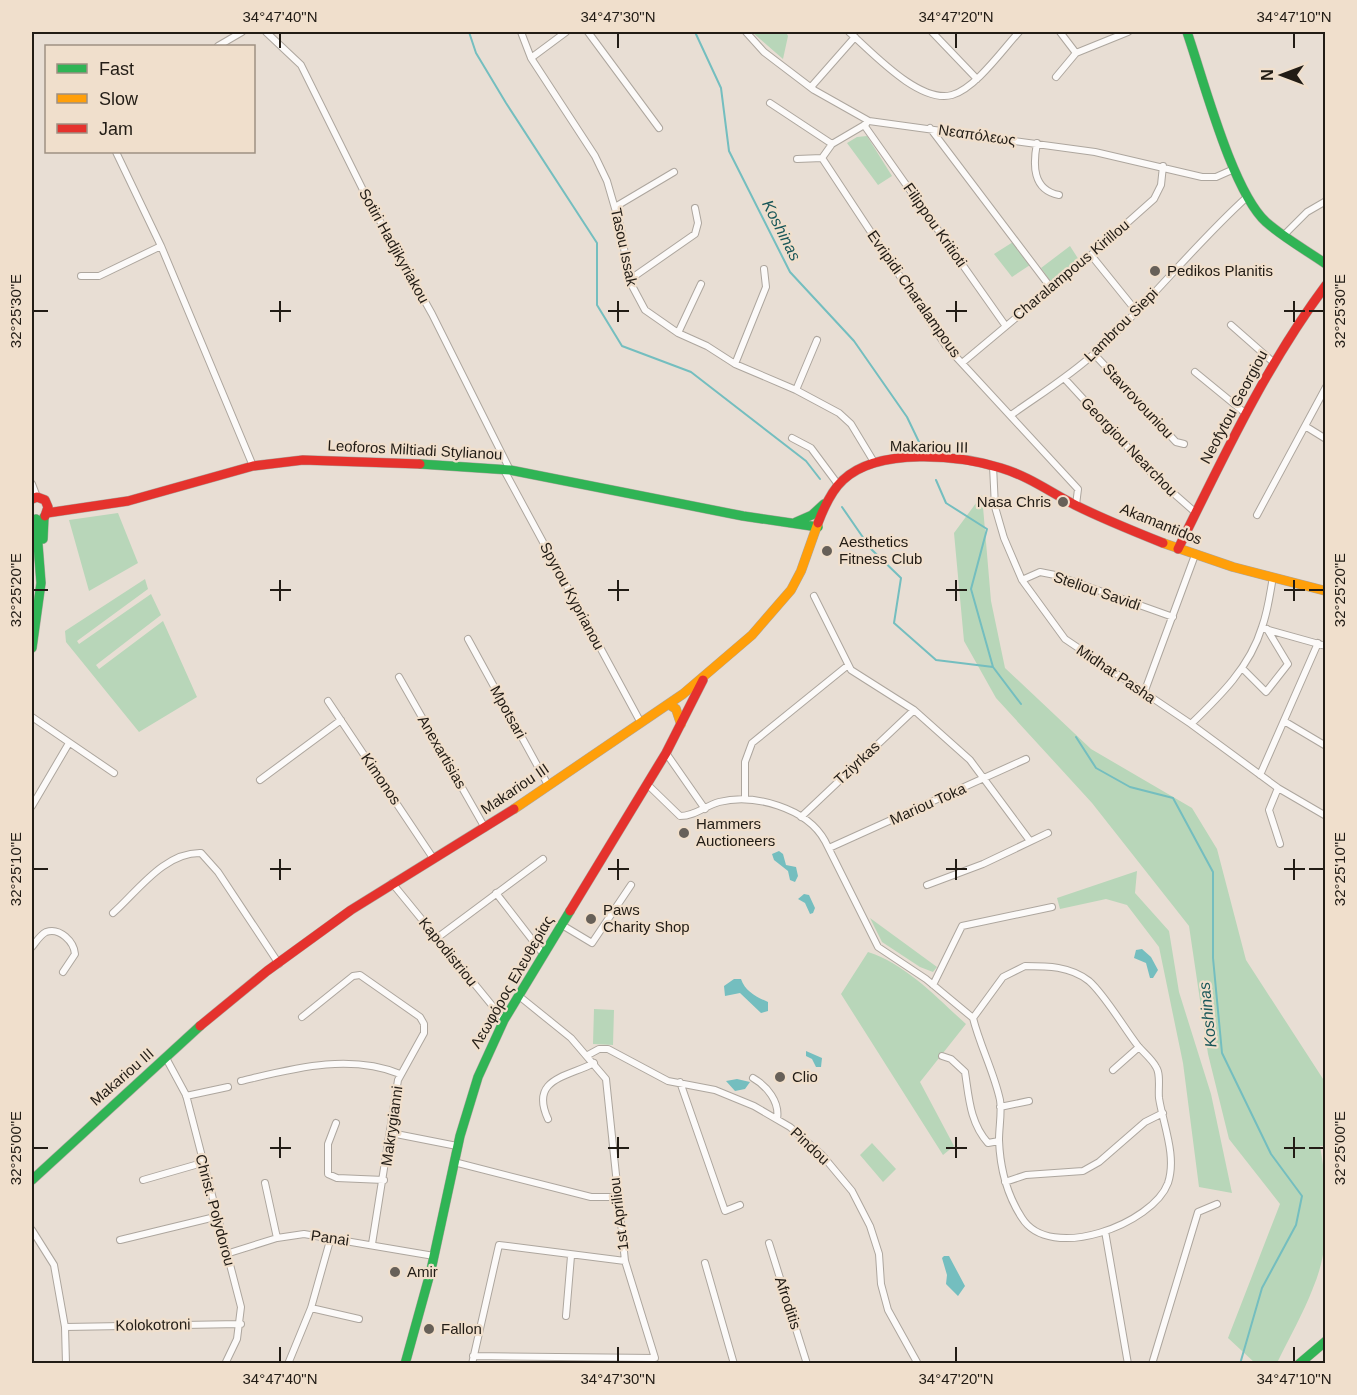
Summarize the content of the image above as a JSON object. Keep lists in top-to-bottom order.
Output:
{
  "streets": {
    "main road": [
      "Neofytou Georgiou",
      "Makariou III",
      "Leoforos Miltiadi Stylianou",
      "Akamantidos",
      "Λεωφόρος Ελευθερίας"
    ],
    "street": [
      "Νεαπόλεως",
      "Filippou Kritioti",
      "Sotiri Hadjikyriakou",
      "Tasou Issak",
      "Charalampous Kirillou",
      "Evripidi Charalampous",
      "Lambrou Siepi",
      "Stavrovouniou",
      "Georgiou Nearchou",
      "Steliou Savidi",
      "Spyrou Kyprianou",
      "Midhat Pasha",
      "Mpotsari",
      "Anexartisias",
      "Tziyrkas",
      "Kimonos",
      "Mariou Toka",
      "Kapodistriou",
      "Makrygianni",
      "Pindou",
      "Christ. Polydorou",
      "1st Apriliou",
      "Panai",
      "Afroditis",
      "Kolokotroni"
    ]
  },
  "crossings": [
    ["Νεαπόλεως", "Filippou Kritioti"],
    ["Νεαπόλεως", "Charalampous Kirillou"],
    ["Filippou Kritioti", "Charalampous Kirillou"],
    ["Sotiri Hadjikyriakou", "Leoforos Miltiadi Stylianou"],
    ["Sotiri Hadjikyriakou", "Spyrou Kyprianou"],
    ["Tasou Issak", "Makariou III"],
    ["Charalampous Kirillou", "Evripidi Charalampous"],
    ["Evripidi Charalampous", "Lambrou Siepi"],
    ["Evripidi Charalampous", "Akamantidos"],
    ["Lambrou Siepi", "Stavrovouniou"],
    ["Lambrou Siepi", "Georgiou Nearchou"],
    ["Neofytou Georgiou", "Georgiou Nearchou"],
    ["Neofytou Georgiou", "Akamantidos"],
    ["Makariou III", "Leoforos Miltiadi Stylianou"],
    ["Makariou III", "Akamantidos"],
    ["Makariou III", "Spyrou Kyprianou"],
    ["Makariou III", "Midhat Pasha"],
    ["Makariou III", "Mpotsari"],
    ["Makariou III", "Anexartisias"],
    ["Makariou III", "Kimonos"],
    ["Makariou III", "Kapodistriou"],
    ["Makariou III", "Λεωφόρος Ελευθερίας"],
    ["Makariou III", "Christ. Polydorou"],
    ["Leoforos Miltiadi Stylianou", "Spyrou Kyprianou"],
    ["Akamantidos", "Midhat Pasha"],
    ["Steliou Savidi", "Midhat Pasha"],
    ["Kapodistriou", "Λεωφόρος Ελευθερίας"],
    ["Λεωφόρος Ελευθερίας", "1st Apriliou"],
    ["Λεωφόρος Ελευθερίας", "Panai"],
    ["Makrygianni", "Panai"],
    ["Pindou", "1st Apriliou"],
    ["Christ. Polydorou", "Panai"],
    ["Christ. Polydorou", "Kolokotroni"]
  ],
  "water": ["Koshinas"],
  "places": [
    "Pedikos Planitis",
    "Nasa Chris",
    "Aesthetics Fitness Club",
    "Hammers Auctioneers",
    "Paws Charity Shop",
    "Clio",
    "Amir",
    "Fallon"
  ],
  "legend": ["Fast", "Slow", "Jam"],
  "north": "left",
  "coordinates": [
    "34°47'40\"N",
    "34°47'30\"N",
    "34°47'20\"N",
    "34°47'10\"N",
    "32°25'30\"E",
    "32°25'20\"E",
    "32°25'10\"E",
    "32°25'00\"E"
  ]
}
